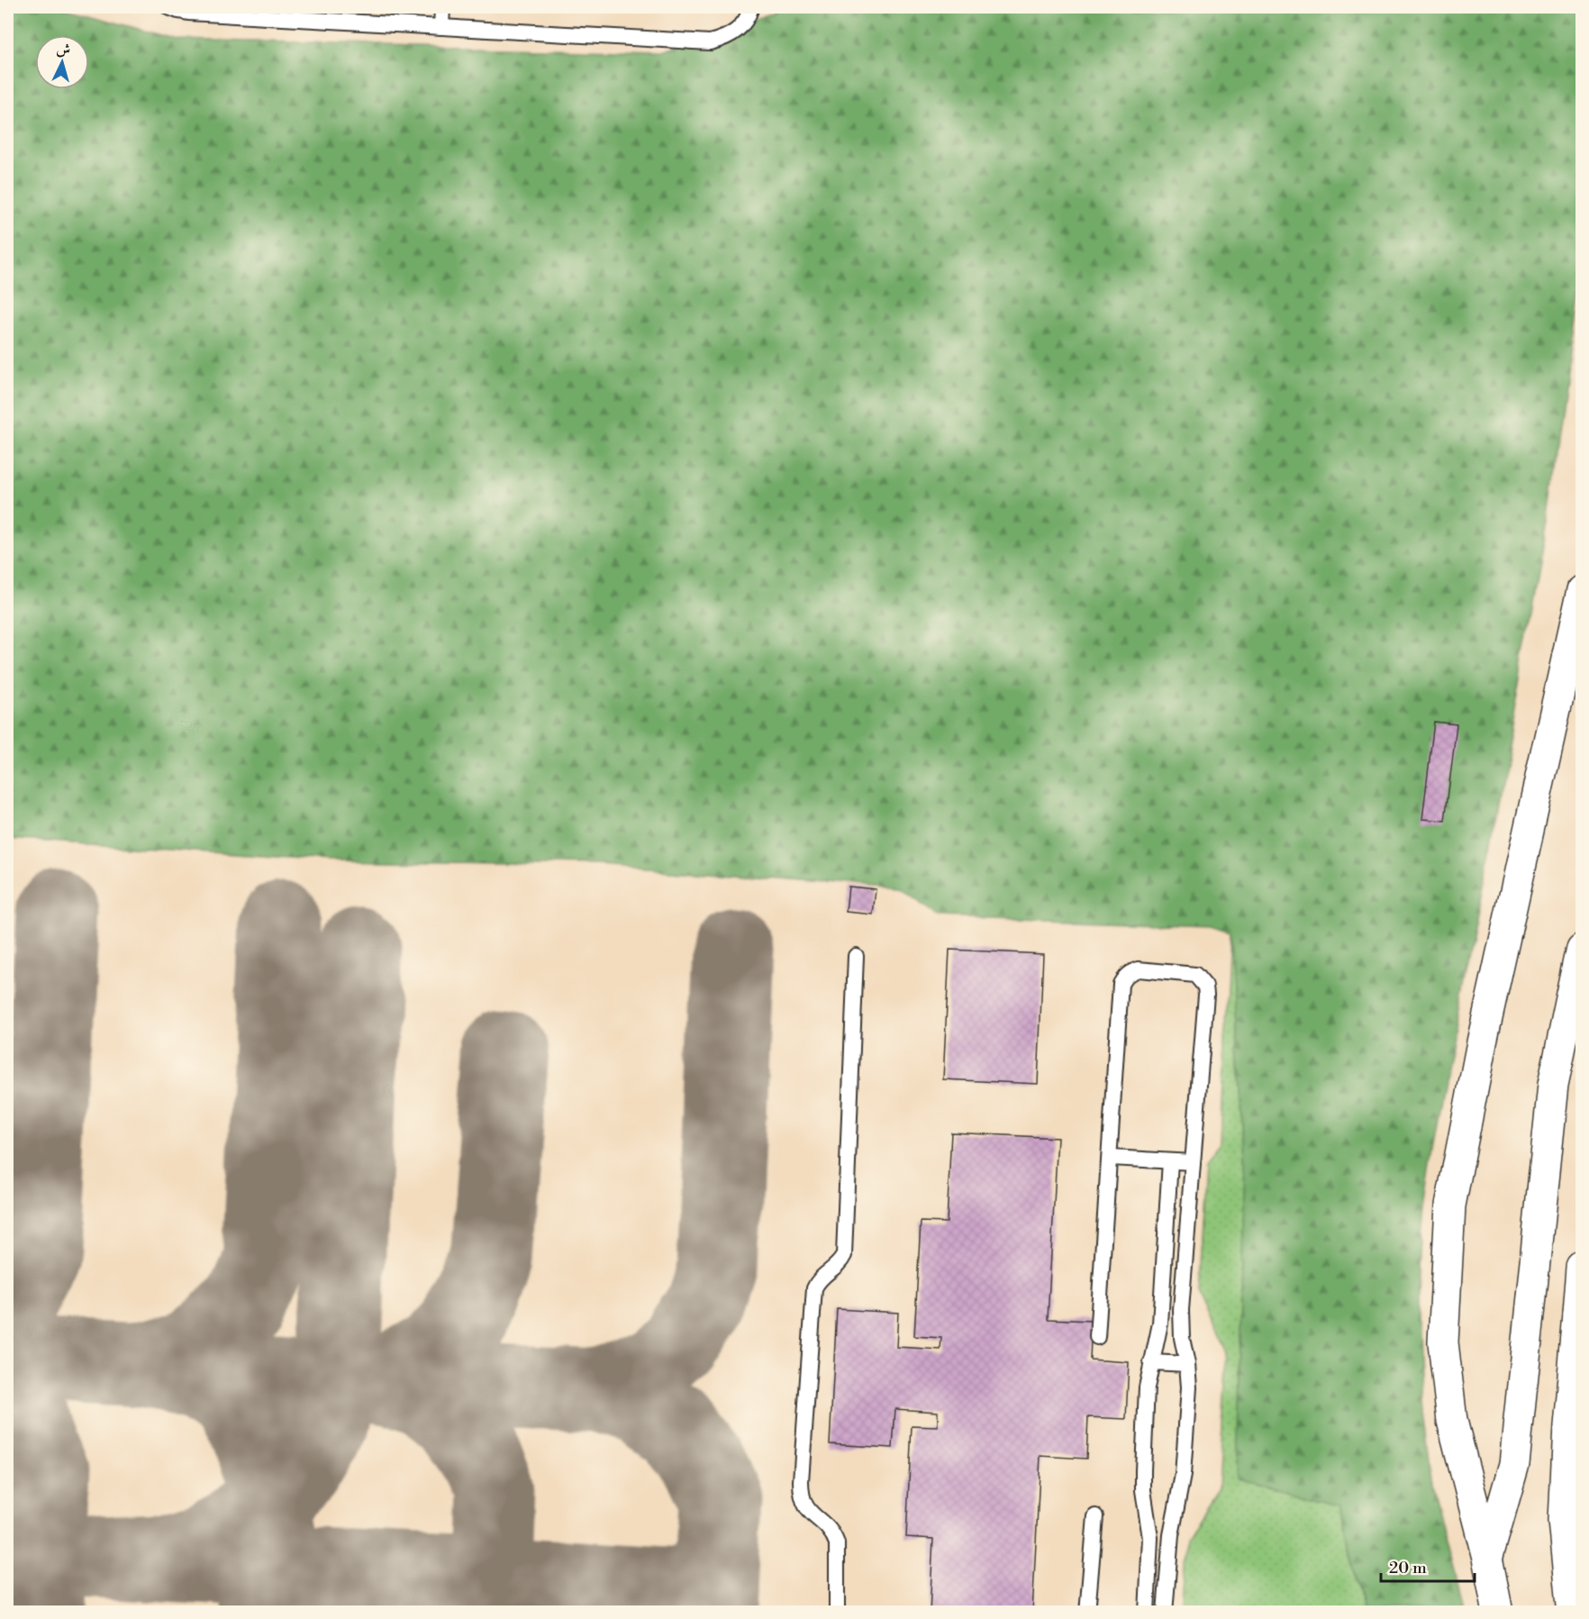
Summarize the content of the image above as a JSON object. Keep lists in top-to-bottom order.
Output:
{
  "scale_bar": "20 m",
  "north": "top"
}
